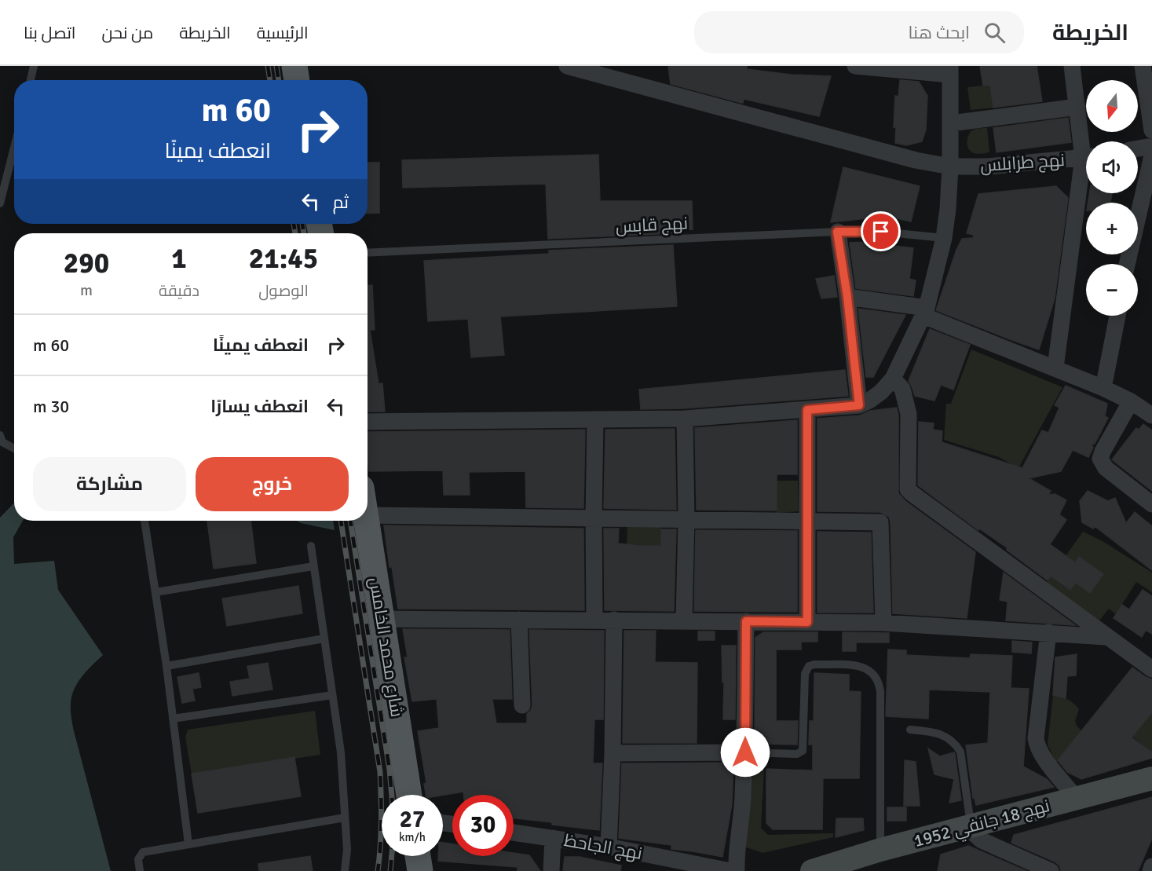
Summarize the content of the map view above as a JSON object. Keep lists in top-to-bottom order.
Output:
{
  "streets": {
    "main road": ["شارع محمد الخامس", "نهج 18 جانفي 1952"],
    "street": ["نهج طرابلس", "نهج الجاحظ"],
    "lane": ["نهج قابس"]
  },
  "north": "bottom",
  "page": {
    "header": "الخريطة",
    "search": "ابحث هنا",
    "nav": [
      "الرئيسية",
      "الخريطة",
      "من نحن",
      "اتصل بنا"
    ],
    "map_buttons": ["+", "−"],
    "turn": ["60 m", "انعطف يمينًا"],
    "then": "ثم",
    "eta": [
      "21:45",
      "الوصول",
      "1",
      "دقيقة",
      "290",
      "m"
    ],
    "list": [
      {
        "name": "انعطف يمينًا",
        "value": "60 m"
      },
      {
        "name": "انعطف يسارًا",
        "value": "30 m"
      }
    ],
    "buttons": ["خروج", "مشاركة"],
    "speed": "27 km/h",
    "limit": "30"
  }
}
